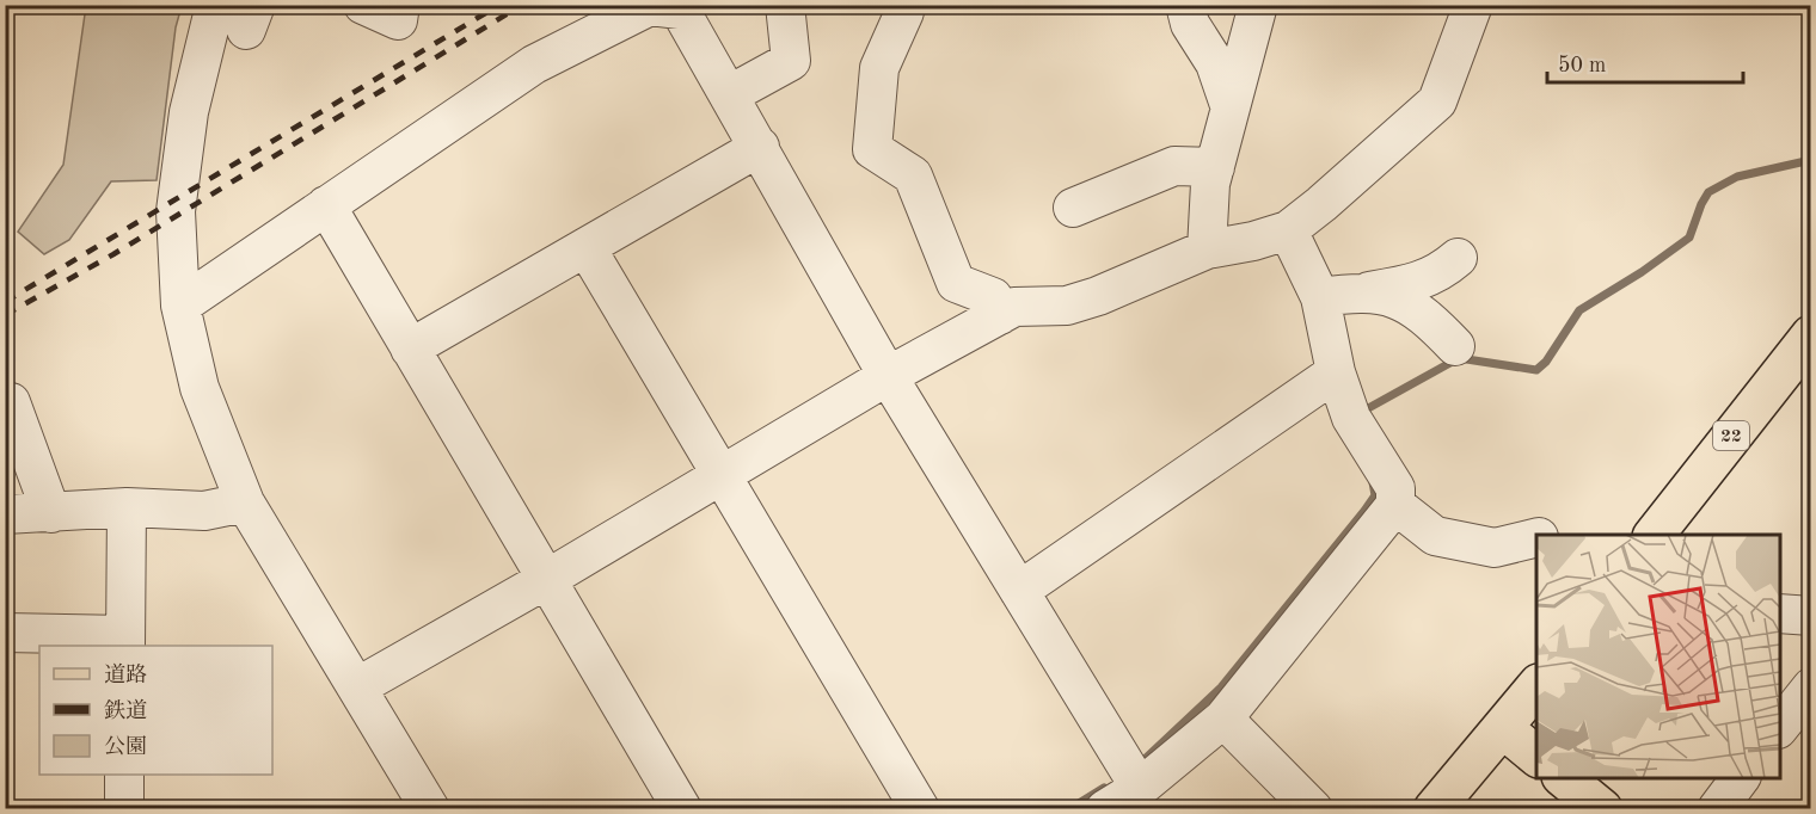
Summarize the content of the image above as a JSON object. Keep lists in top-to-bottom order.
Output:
{
  "streets": {
    "main road": ["22"]
  },
  "legend": ["道路", "鉄道", "公園"],
  "scale_bar": "50 m"
}
